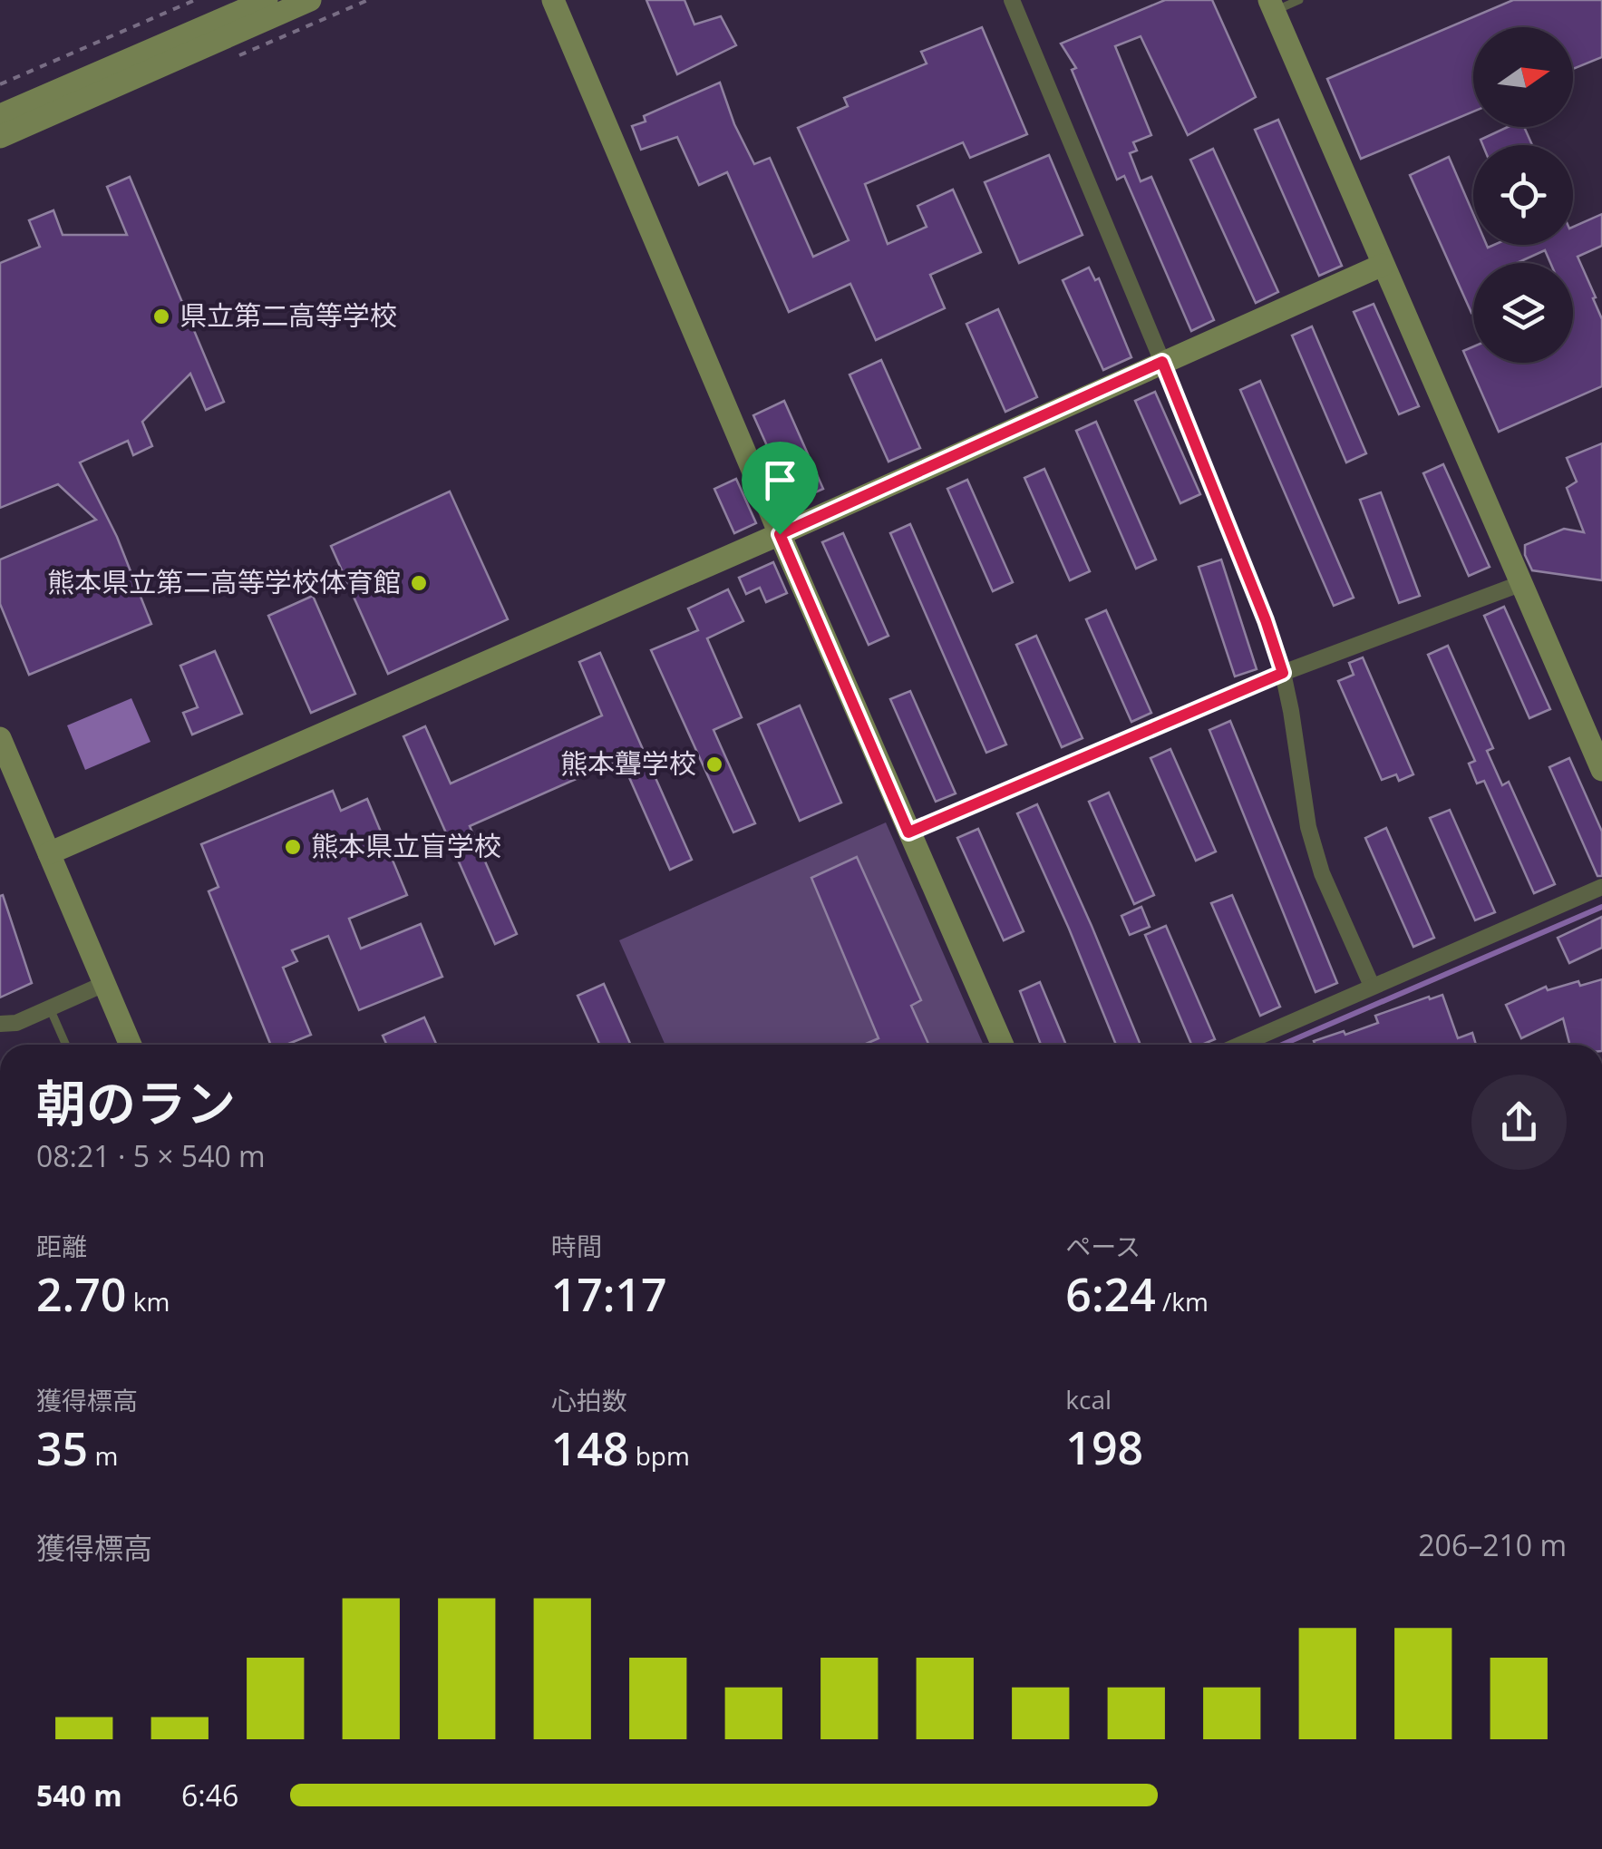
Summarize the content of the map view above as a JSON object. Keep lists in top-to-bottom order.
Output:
{
  "places": [
    "県立第二高等学校",
    "熊本県立第二高等学校体育館",
    "熊本聾学校",
    "熊本県立盲学校"
  ],
  "north": "right",
  "page": {
    "heading": ["朝のラン", "08:21 · 5 × 540 m"],
    "stats": [
      ["距離", "2.70 km"],
      ["時間", "17:17"],
      ["ペース", "6:24 /km"],
      ["獲得標高", "35 m"],
      ["心拍数", "148 bpm"],
      ["kcal", "198"]
    ],
    "chart": ["獲得標高", "206–210 m"],
    "list": [
      {
        "name": "540 m",
        "note": "6:46"
      }
    ]
  }
}
